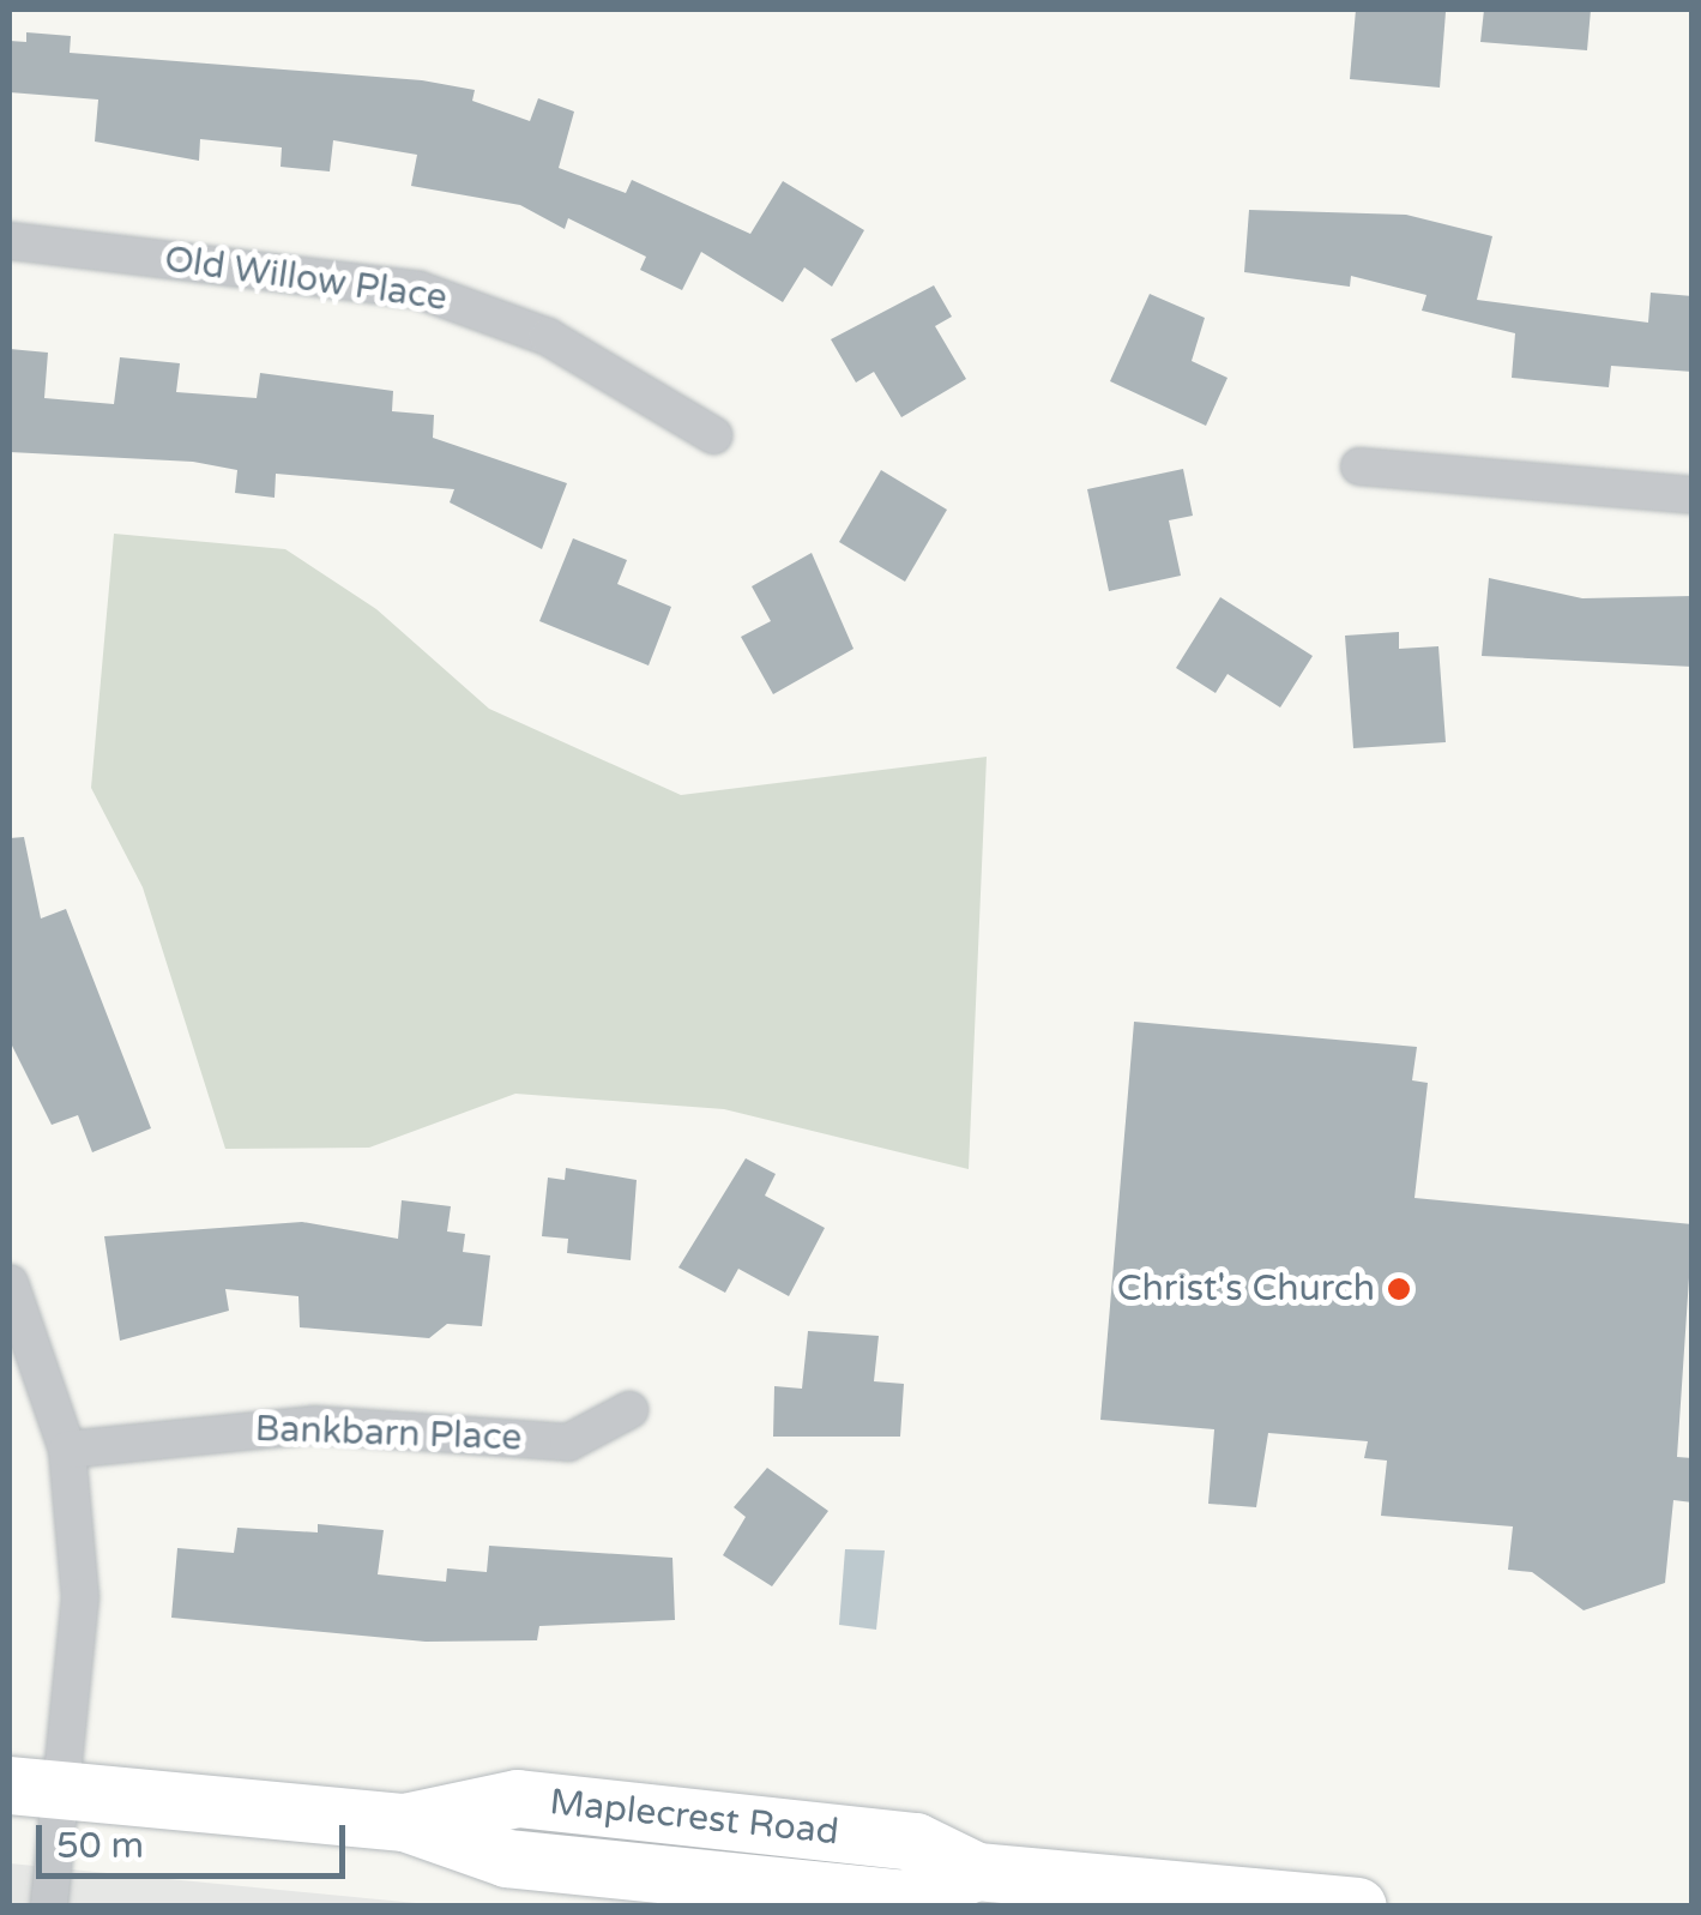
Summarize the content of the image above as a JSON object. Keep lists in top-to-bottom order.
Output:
{
  "streets": {
    "main road": ["Maplecrest Road"],
    "street": ["Old Willow Place", "Bankbarn Place"]
  },
  "places": ["Christ's Church"],
  "scale_bar": "50 m"
}
